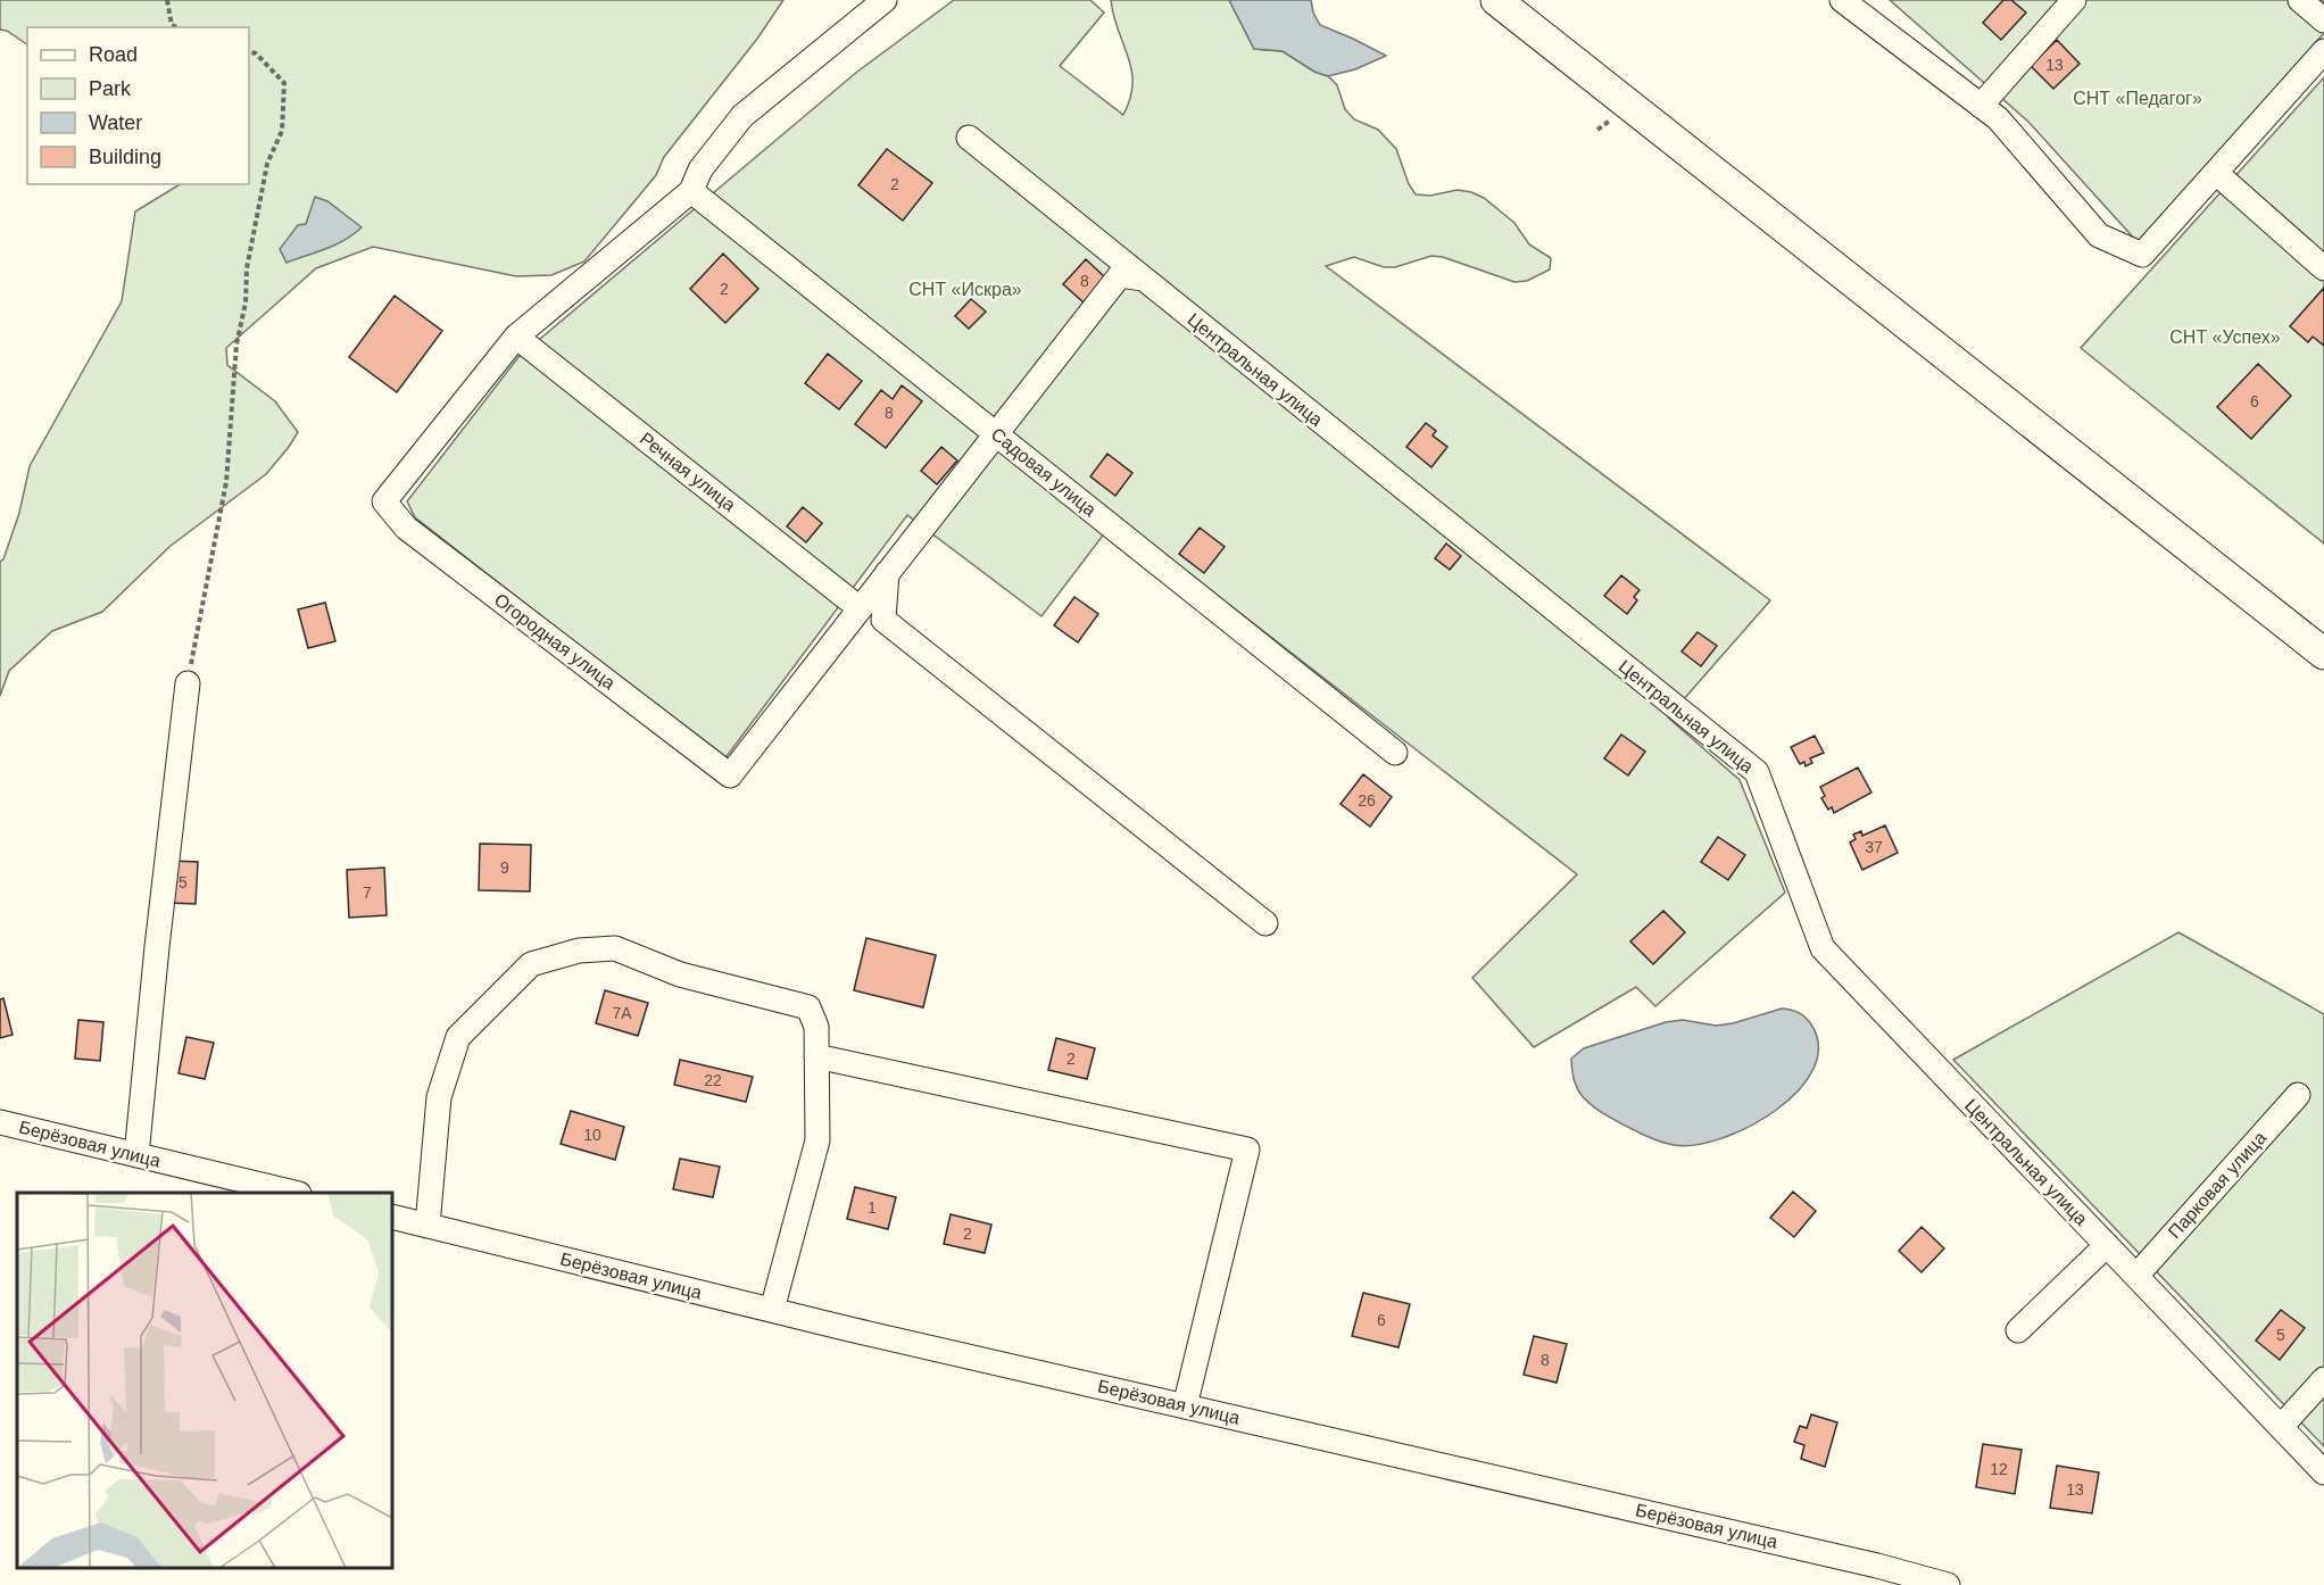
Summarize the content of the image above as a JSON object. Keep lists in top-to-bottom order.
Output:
{
  "streets": {
    "street": [
      "Центральная улица",
      "Речная улица",
      "Садовая улица",
      "Огородная улица",
      "Берёзовая улица",
      "Парковая улица"
    ]
  },
  "crossings": [
    ["Центральная улица", "Парковая улица"],
    ["Речная улица", "Огородная улица"]
  ],
  "parks": ["СНТ «Педагог»", "СНТ «Искра»", "СНТ «Успех»"],
  "house_numbers": [
    "13",
    "2",
    "8",
    "2",
    "6",
    "8",
    "26",
    "37",
    "9",
    "5",
    "7",
    "7А",
    "2",
    "22",
    "10",
    "1",
    "2",
    "6",
    "5",
    "8",
    "12",
    "13"
  ],
  "legend": [
    "Road",
    "Park",
    "Water",
    "Building"
  ]
}
